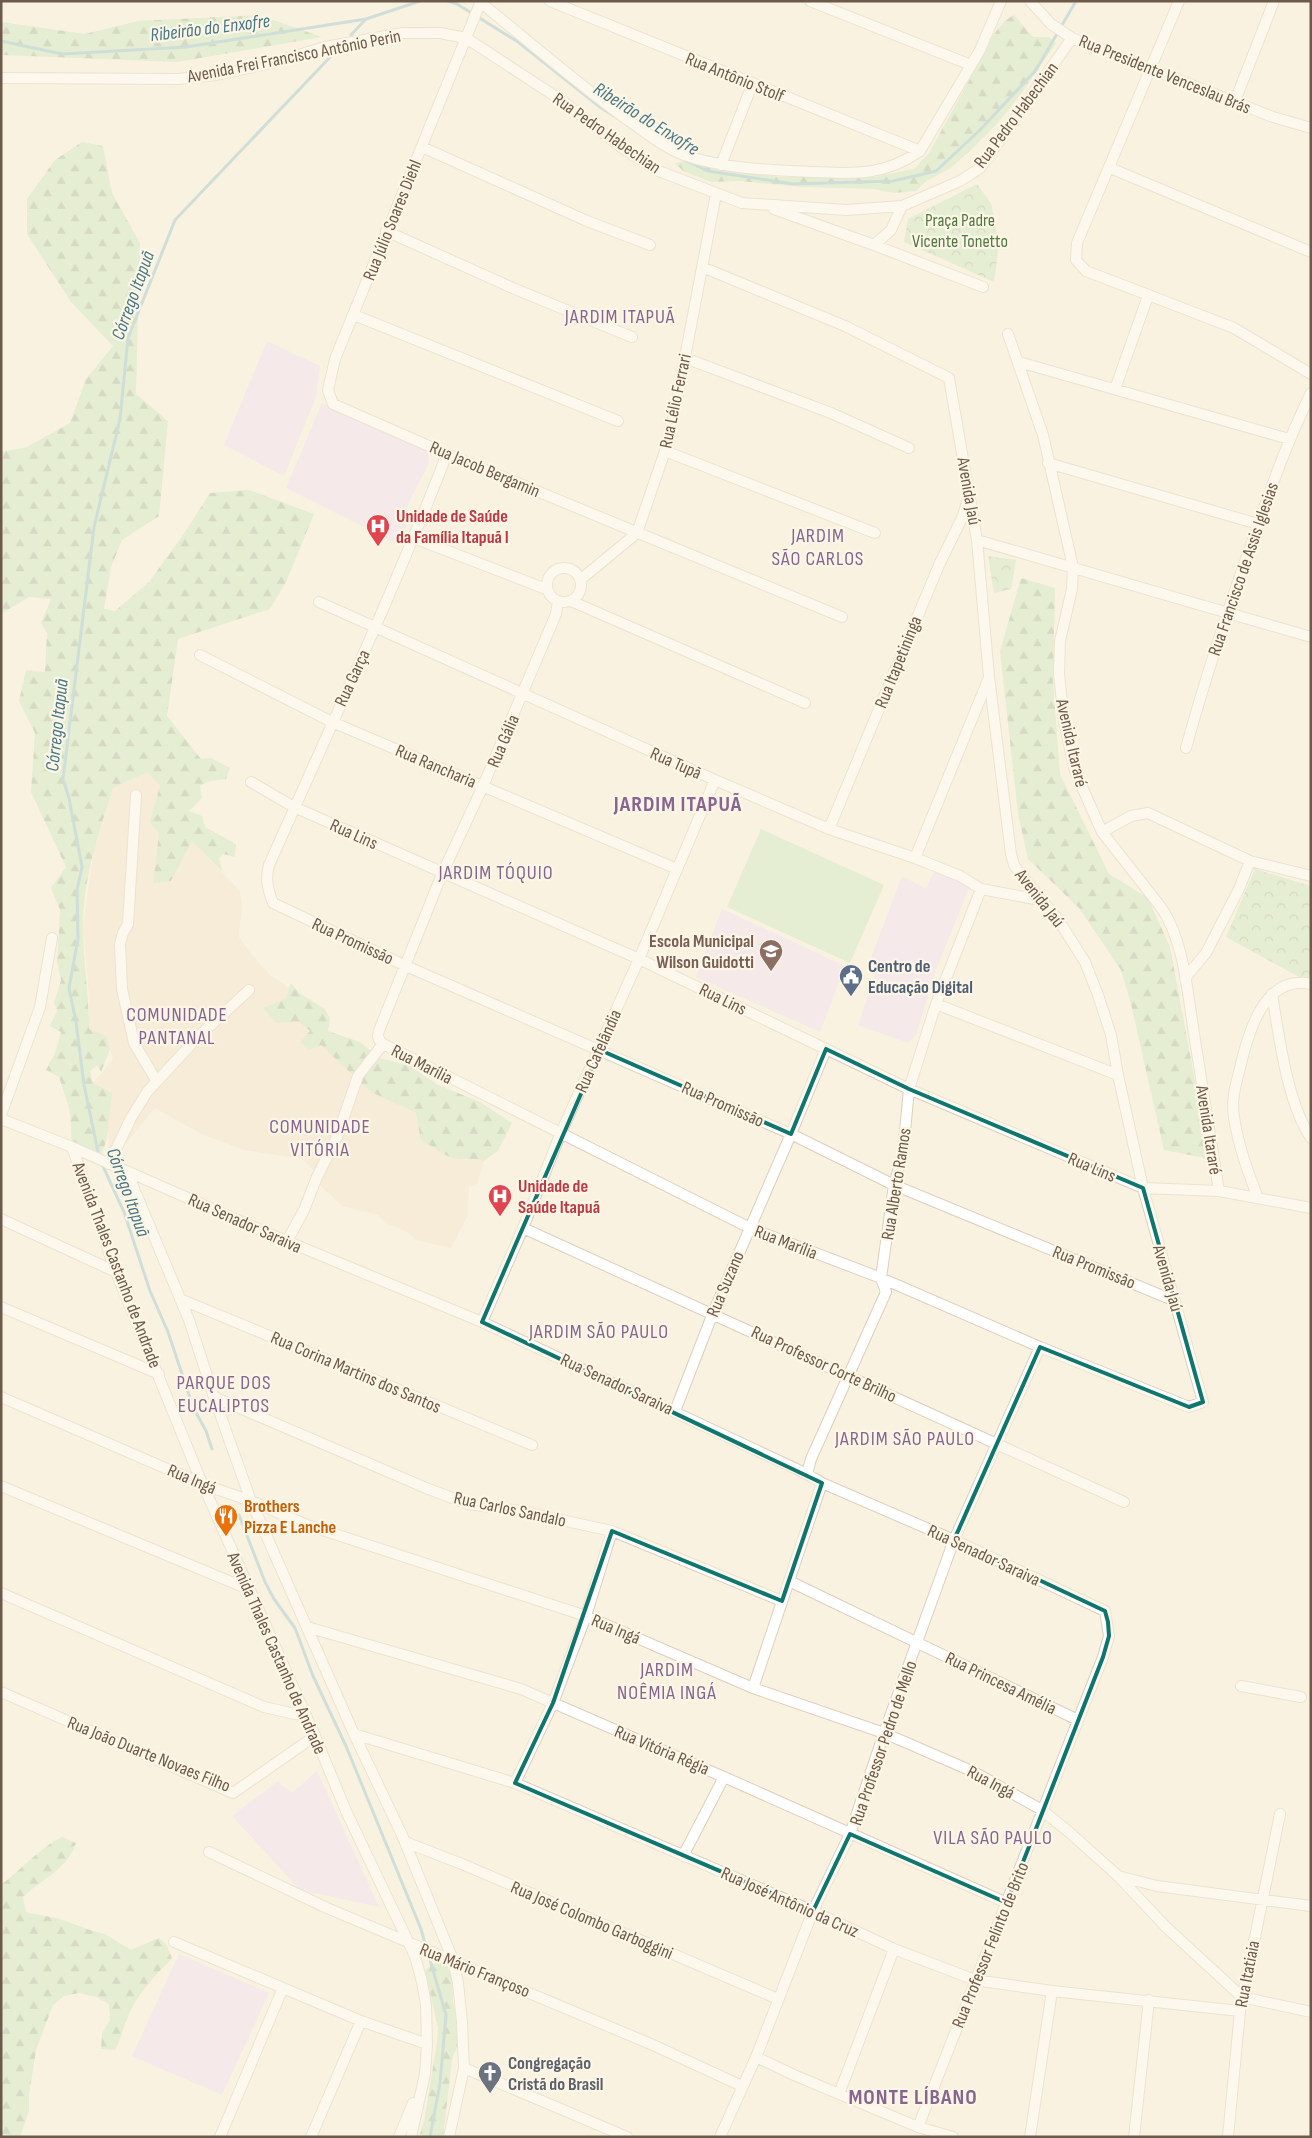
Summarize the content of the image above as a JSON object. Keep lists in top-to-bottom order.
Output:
{
  "streets": {
    "street": [
      "Avenida Frei Francisco Antônio Perin",
      "Rua Presidente Venceslau Brás",
      "Rua Antônio Stolf",
      "Rua Pedro Habechian",
      "Rua Júlio Soares Diehl",
      "Rua Lélio Ferrari",
      "Rua Jacob Bergamin",
      "Avenida Jaú",
      "Rua Francisco de Assis Iglesias",
      "Rua Itapetininga",
      "Rua Garça",
      "Rua Gália",
      "Avenida Itararé",
      "Rua Tupã",
      "Rua Rancharia",
      "Rua Lins",
      "Rua Promissão",
      "Rua Cafelândia",
      "Rua Marília",
      "Rua Alberto Ramos",
      "Rua Senador Saraiva",
      "Avenida Thales Castanho de Andrade",
      "Rua Suzano",
      "Rua Professor Corte Brilho",
      "Rua Corina Martins dos Santos",
      "Rua Ingá",
      "Rua Carlos Sandalo",
      "Rua Princesa Amélia",
      "Rua Professor Pedro de Mello",
      "Rua Vitória Régia",
      "Rua João Duarte Novaes Filho",
      "Rua José Antônio da Cruz",
      "Rua José Colombo Garboggini",
      "Rua Professor Felinto de Brito",
      "Rua Mário Françoso",
      "Rua Itatiaia"
    ]
  },
  "crossings": [
    ["Avenida Frei Francisco Antônio Perin", "Rua Pedro Habechian"],
    ["Avenida Frei Francisco Antônio Perin", "Rua Júlio Soares Diehl"],
    ["Rua Presidente Venceslau Brás", "Rua Pedro Habechian"],
    ["Rua Antônio Stolf", "Rua Pedro Habechian"],
    ["Rua Pedro Habechian", "Rua Júlio Soares Diehl"],
    ["Rua Pedro Habechian", "Rua Lélio Ferrari"],
    ["Rua Júlio Soares Diehl", "Rua Jacob Bergamin"],
    ["Rua Lélio Ferrari", "Rua Jacob Bergamin"],
    ["Rua Lélio Ferrari", "Avenida Jaú"],
    ["Rua Jacob Bergamin", "Rua Garça"],
    ["Avenida Jaú", "Rua Itapetininga"],
    ["Avenida Jaú", "Rua Tupã"],
    ["Avenida Jaú", "Rua Lins"],
    ["Avenida Jaú", "Rua Promissão"],
    ["Avenida Jaú", "Rua Marília"],
    ["Rua Itapetininga", "Rua Tupã"],
    ["Rua Garça", "Rua Tupã"],
    ["Rua Garça", "Rua Rancharia"],
    ["Rua Garça", "Rua Lins"],
    ["Rua Garça", "Rua Promissão"],
    ["Rua Gália", "Rua Tupã"],
    ["Rua Gália", "Rua Rancharia"],
    ["Rua Gália", "Rua Lins"],
    ["Rua Gália", "Rua Promissão"],
    ["Rua Gália", "Rua Marília"],
    ["Rua Tupã", "Rua Cafelândia"],
    ["Rua Tupã", "Rua Alberto Ramos"],
    ["Rua Rancharia", "Rua Cafelândia"],
    ["Rua Lins", "Rua Cafelândia"],
    ["Rua Lins", "Rua Alberto Ramos"],
    ["Rua Lins", "Rua Suzano"],
    ["Rua Promissão", "Rua Cafelândia"],
    ["Rua Promissão", "Rua Alberto Ramos"],
    ["Rua Promissão", "Rua Suzano"],
    ["Rua Cafelândia", "Rua Marília"],
    ["Rua Cafelândia", "Rua Senador Saraiva"],
    ["Rua Cafelândia", "Rua Professor Corte Brilho"],
    ["Rua Marília", "Rua Alberto Ramos"],
    ["Rua Marília", "Rua Suzano"],
    ["Rua Marília", "Rua Professor Pedro de Mello"],
    ["Rua Alberto Ramos", "Rua Senador Saraiva"],
    ["Rua Alberto Ramos", "Rua Professor Corte Brilho"],
    ["Rua Senador Saraiva", "Avenida Thales Castanho de Andrade"],
    ["Rua Senador Saraiva", "Rua Suzano"],
    ["Rua Senador Saraiva", "Rua Professor Pedro de Mello"],
    ["Rua Senador Saraiva", "Rua Professor Felinto de Brito"],
    ["Avenida Thales Castanho de Andrade", "Rua Ingá"],
    ["Avenida Thales Castanho de Andrade", "Rua João Duarte Novaes Filho"],
    ["Avenida Thales Castanho de Andrade", "Rua Mário Françoso"],
    ["Rua Suzano", "Rua Professor Corte Brilho"],
    ["Rua Professor Corte Brilho", "Rua Professor Pedro de Mello"],
    ["Rua Ingá", "Rua Professor Pedro de Mello"],
    ["Rua Ingá", "Rua Professor Felinto de Brito"],
    ["Rua Ingá", "Rua Itatiaia"],
    ["Rua Princesa Amélia", "Rua Professor Pedro de Mello"],
    ["Rua Princesa Amélia", "Rua Professor Felinto de Brito"],
    ["Rua Professor Pedro de Mello", "Rua Vitória Régia"],
    ["Rua Professor Pedro de Mello", "Rua José Antônio da Cruz"],
    ["Rua Professor Pedro de Mello", "Rua José Colombo Garboggini"],
    ["Rua Professor Pedro de Mello", "Rua Mário Françoso"],
    ["Rua Vitória Régia", "Rua Professor Felinto de Brito"],
    ["Rua José Antônio da Cruz", "Rua Professor Felinto de Brito"],
    ["Rua José Antônio da Cruz", "Rua Itatiaia"]
  ],
  "districts": [
    "JARDIM ITAPUÃ",
    "JARDIM SÃO CARLOS",
    "JARDIM ITAPUÃ",
    "JARDIM TÓQUIO",
    "COMUNIDADE PANTANAL",
    "COMUNIDADE VITÓRIA",
    "JARDIM SÃO PAULO",
    "PARQUE DOS EUCALIPTOS",
    "JARDIM SÃO PAULO",
    "JARDIM NOÊMIA INGÁ",
    "VILA SÃO PAULO",
    "MONTE LÍBANO"
  ],
  "water": ["Ribeirão do Enxofre", "Córrego Itapuã"],
  "parks": ["Praça Padre Vicente Tonetto"],
  "places": {
    "hospital": ["Unidade de Saúde da Família Itapuã I", "Unidade de Saúde Itapuã"],
    "school or university": ["Escola Municipal Wilson Guidotti"],
    "public building": ["Centro de Educação Digital"],
    "restaurant": ["Brothers Pizza E Lanche"],
    "church": ["Congregação Cristã do Brasil"]
  }
}
